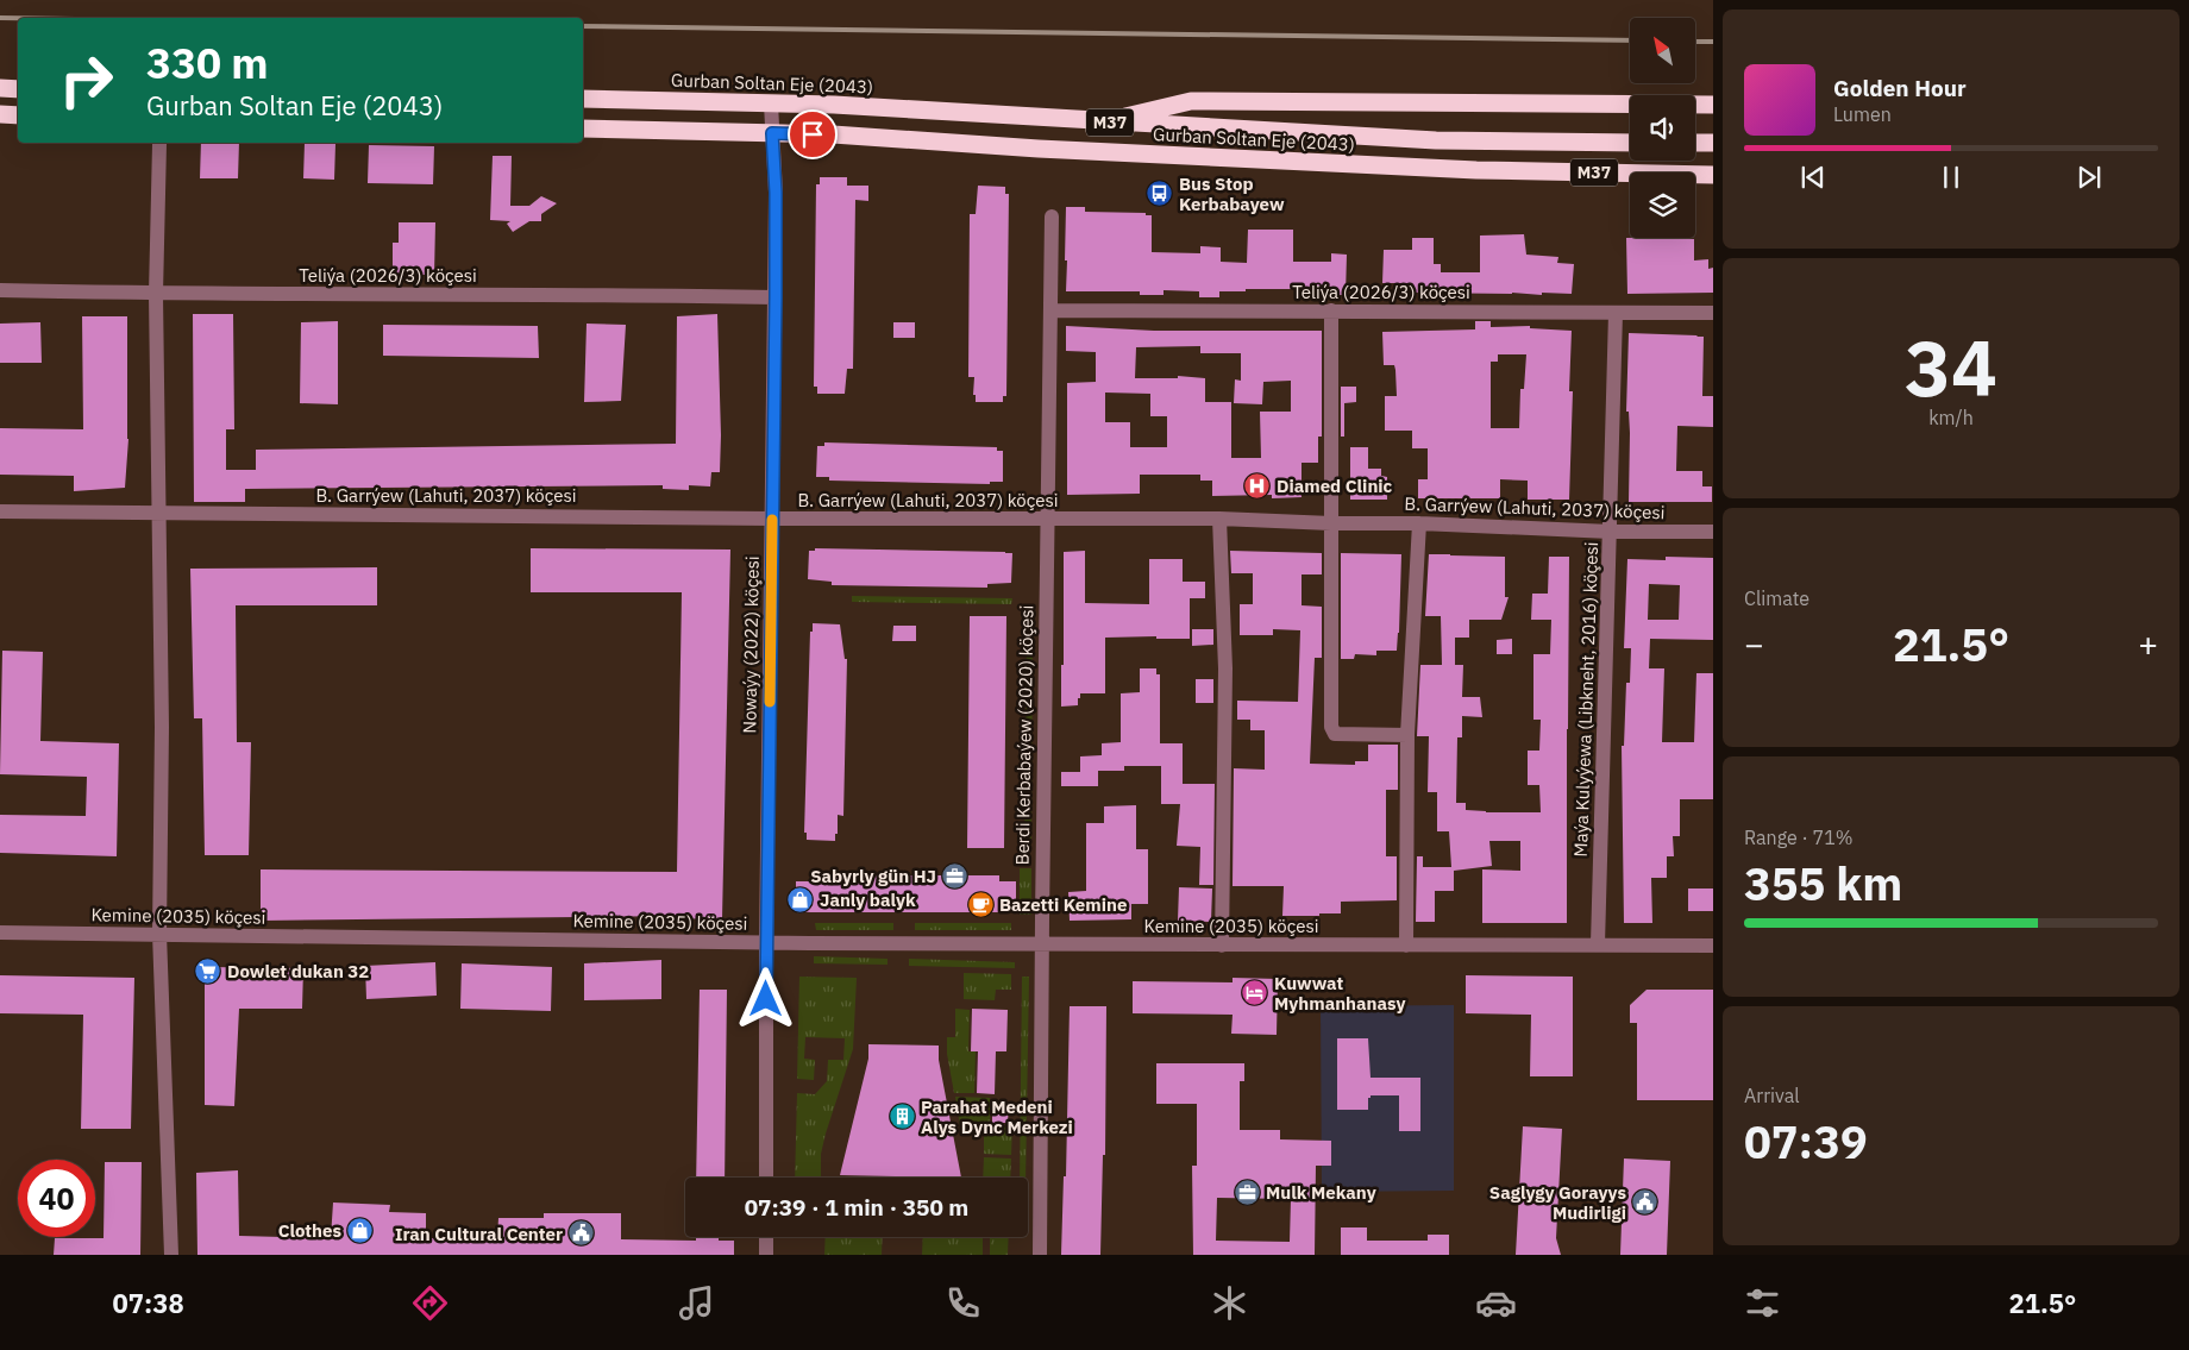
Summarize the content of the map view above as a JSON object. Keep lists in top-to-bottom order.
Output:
{
  "streets": {
    "highway": ["Gurban Soltan Eje (2043)", "M37"],
    "street": [
      "Teliýa (2026/3) köçesi",
      "B. Garrýew (Lahuti, 2037) köçesi",
      "Nowaýy (2022) köçesi",
      "Maýa Kulyýewa (Libkneht, 2016) köçesi",
      "Berdi Kerbabaýew (2020) köçesi",
      "Kemine (2035) köçesi"
    ]
  },
  "crossings": [
    ["Gurban Soltan Eje (2043)", "Nowaýy (2022) köçesi"],
    ["Teliýa (2026/3) köçesi", "Nowaýy (2022) köçesi"],
    ["Teliýa (2026/3) köçesi", "Maýa Kulyýewa (Libkneht, 2016) köçesi"],
    ["Teliýa (2026/3) köçesi", "Berdi Kerbabaýew (2020) köçesi"],
    ["B. Garrýew (Lahuti, 2037) köçesi", "Nowaýy (2022) köçesi"],
    ["B. Garrýew (Lahuti, 2037) köçesi", "Maýa Kulyýewa (Libkneht, 2016) köçesi"],
    ["B. Garrýew (Lahuti, 2037) köçesi", "Berdi Kerbabaýew (2020) köçesi"],
    ["Nowaýy (2022) köçesi", "Kemine (2035) köçesi"],
    ["Maýa Kulyýewa (Libkneht, 2016) köçesi", "Kemine (2035) köçesi"],
    ["Berdi Kerbabaýew (2020) köçesi", "Kemine (2035) köçesi"]
  ],
  "places": {
    "bus stop": ["Bus Stop Kerbabayew"],
    "hospital": ["Diamed Clinic"],
    "office": ["Sabyrly gün HJ", "Mulk Mekany"],
    "shop": ["Janly balyk", "Clothes"],
    "cafe": ["Bazetti Kemine"],
    "supermarket": ["Dowlet dukan 32"],
    "hotel": ["Kuwwat Myhmanhanasy"],
    "building": ["Parahat Medeni Alys Dync Merkezi"],
    "public building": ["Saglygy Gorayys Mudirligi", "Iran Cultural Center"]
  },
  "north": "top left",
  "page": {
    "turn": ["330 m", "Gurban Soltan Eje (2043)"],
    "song": ["Golden Hour", "Lumen"],
    "tile": [
      ["34", "km/h"],
      "Climate",
      ["Range · 71%", "355 km"],
      ["Arrival", "07:39"]
    ],
    "heat": ["−", "21.5°", "+"],
    "limit": "40",
    "trip": "07:39 · 1 min · 350 m",
    "tabs": ["07:38", "21.5°"]
  }
}
